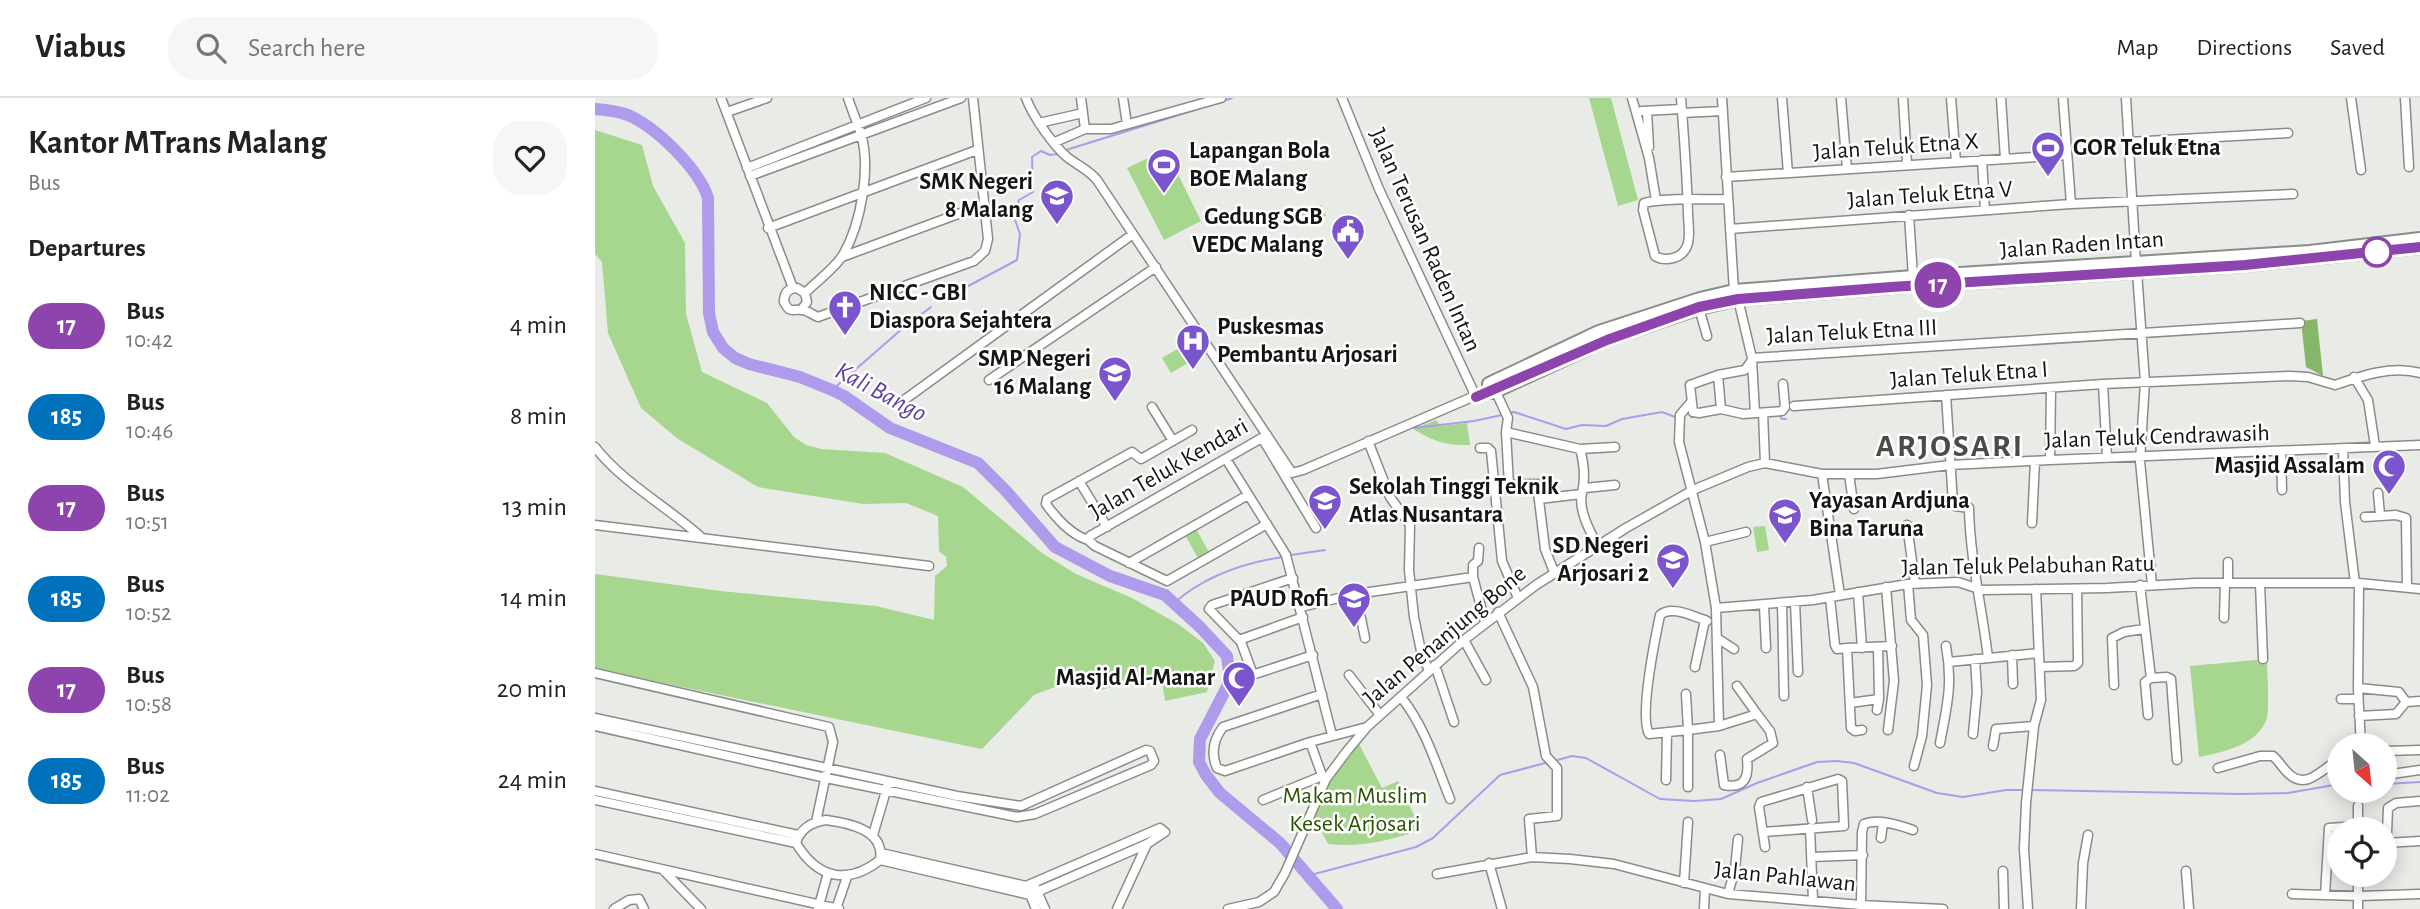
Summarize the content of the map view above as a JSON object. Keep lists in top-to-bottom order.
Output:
{
  "streets": {
    "highway": ["Jalan Raden Intan"],
    "street": [
      "Jalan Teluk Etna X",
      "Jalan Teluk Etna V",
      "Jalan Terusan Raden Intan",
      "Jalan Teluk Etna III",
      "Jalan Teluk Etna I",
      "Jalan Teluk Cendrawasih",
      "Jalan Teluk Kendari",
      "Jalan Teluk Pelabuhan Ratu",
      "Jalan Penanjung Bone",
      "Jalan Pahlawan"
    ]
  },
  "crossings": [
    ["Jalan Teluk Etna X", "Jalan Teluk Etna III"],
    ["Jalan Teluk Etna V", "Jalan Teluk Etna III"],
    ["Jalan Terusan Raden Intan", "Jalan Raden Intan"],
    ["Jalan Raden Intan", "Jalan Teluk Etna III"],
    ["Jalan Raden Intan", "Jalan Teluk Kendari"],
    ["Jalan Teluk Cendrawasih", "Jalan Penanjung Bone"]
  ],
  "districts": ["ARJOSARI"],
  "water": ["Kali Bango"],
  "parks": ["Makam Muslim Kesek Arjosari"],
  "places": {
    "sports": ["GOR Teluk Etna", "Lapangan Bola BOE Malang"],
    "school or university": [
      "SMK Negeri 8 Malang",
      "SMP Negeri 16 Malang",
      "Sekolah Tinggi Teknik Atlas Nusantara",
      "Yayasan Ardjuna Bina Taruna",
      "SD Negeri Arjosari 2",
      "PAUD Rofi"
    ],
    "public building": ["Gedung SGB VEDC Malang"],
    "church": ["NICC - GBI Diaspora Sejahtera"],
    "hospital": ["Puskesmas Pembantu Arjosari"],
    "mosque": ["Masjid Assalam", "Masjid Al-Manar"]
  },
  "lines": ["bus line 17"],
  "north": "bottom right",
  "page": {
    "header": "Viabus",
    "search": "Search here",
    "nav": ["Map", "Directions", "Saved"],
    "heading": [
      ["Kantor MTrans Malang", "Bus"],
      "Departures"
    ],
    "on_map": "17",
    "list": [
      {
        "mark": "17",
        "name": "Bus",
        "note": "10:42",
        "value": "4 min"
      },
      {
        "mark": "185",
        "name": "Bus",
        "note": "10:46",
        "value": "8 min"
      },
      {
        "mark": "17",
        "name": "Bus",
        "note": "10:51",
        "value": "13 min"
      },
      {
        "mark": "185",
        "name": "Bus",
        "note": "10:52",
        "value": "14 min"
      },
      {
        "mark": "17",
        "name": "Bus",
        "note": "10:58",
        "value": "20 min"
      },
      {
        "mark": "185",
        "name": "Bus",
        "note": "11:02",
        "value": "24 min"
      }
    ]
  }
}
